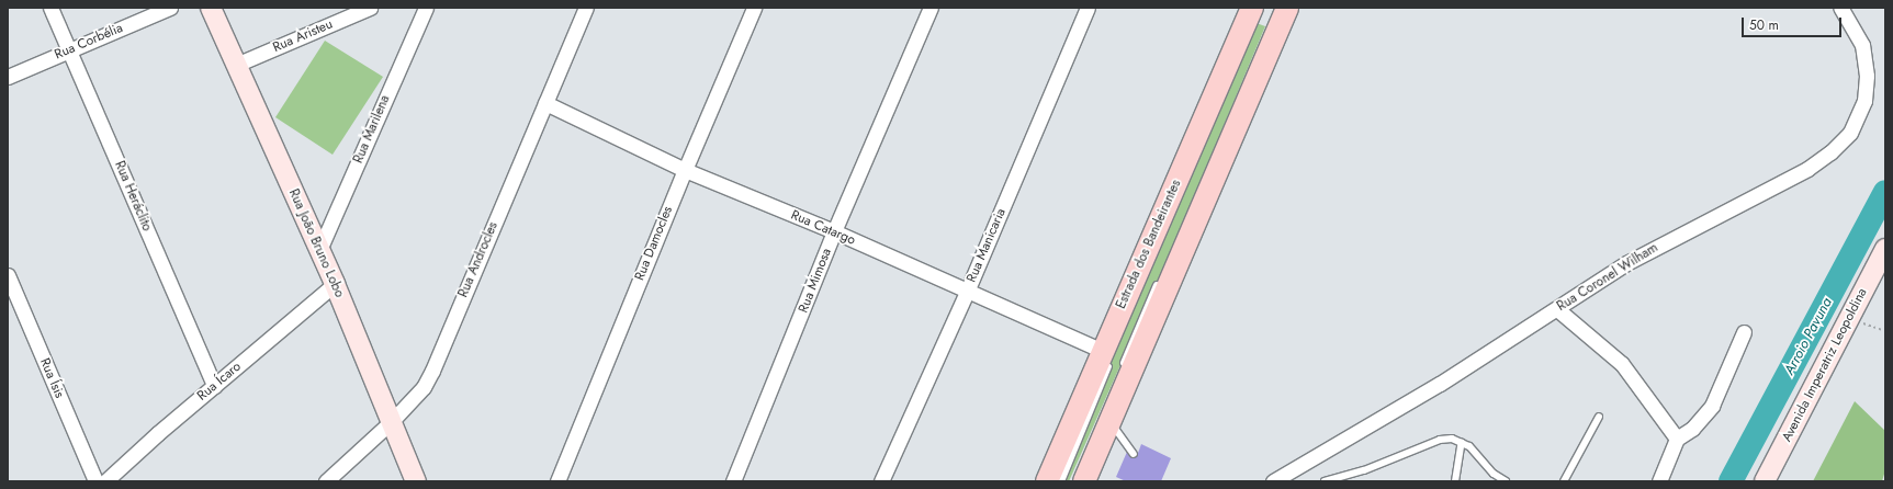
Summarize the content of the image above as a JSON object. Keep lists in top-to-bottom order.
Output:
{
  "streets": {
    "main road": ["Estrada dos Bandeirantes"],
    "street": [
      "Rua Aristeu",
      "Rua Corbélia",
      "Rua Marilena",
      "Rua Heráclito",
      "Rua Catargo",
      "Rua João Bruno Lobo",
      "Rua Damocles",
      "Rua Manicaria",
      "Rua Androcles",
      "Rua Coronel Wilham",
      "Rua Mimosa",
      "Avenida Imperatriz Leopoldina",
      "Rua Ísis",
      "Rua Ícaro"
    ]
  },
  "crossings": [
    ["Rua Aristeu", "Rua João Bruno Lobo"],
    ["Rua Corbélia", "Rua Heráclito"],
    ["Rua Marilena", "Rua João Bruno Lobo"],
    ["Rua Heráclito", "Rua Ícaro"],
    ["Rua Catargo", "Rua Damocles"],
    ["Rua Catargo", "Estrada dos Bandeirantes"],
    ["Rua Catargo", "Rua Manicaria"],
    ["Rua Catargo", "Rua Androcles"],
    ["Rua Catargo", "Rua Mimosa"],
    ["Rua João Bruno Lobo", "Rua Androcles"],
    ["Rua João Bruno Lobo", "Rua Ícaro"]
  ],
  "water": ["Arroio Pavuna"],
  "scale_bar": "50 m"
}
